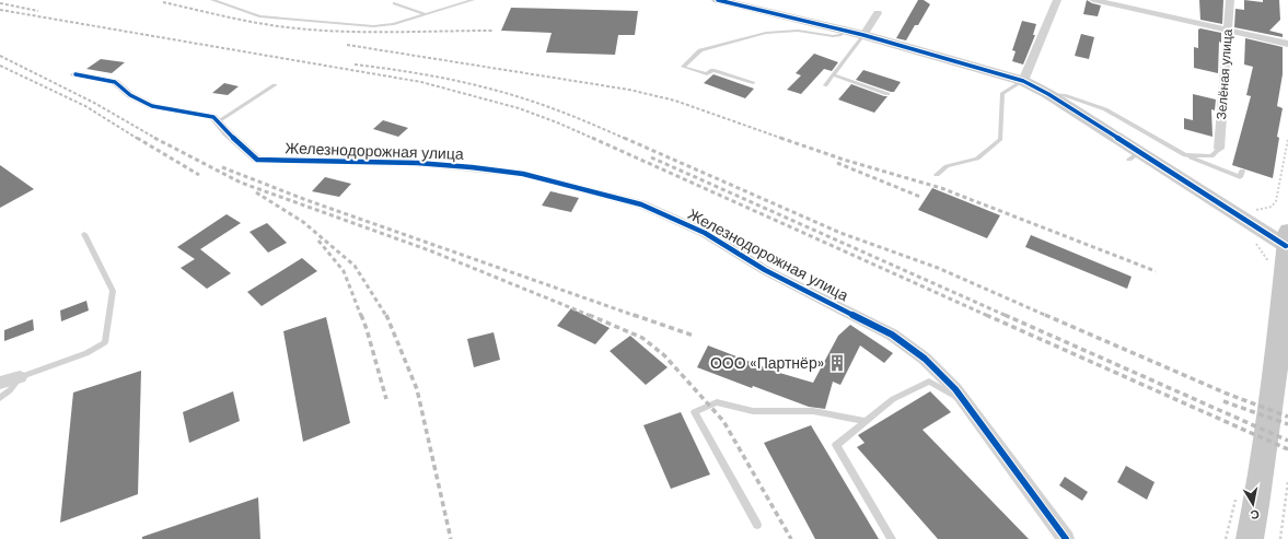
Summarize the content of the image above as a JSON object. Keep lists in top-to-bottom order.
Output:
{
  "streets": {
    "street": ["Зелёная улица", "Железнодорожная улица"]
  },
  "places": {
    "building": ["ООО «Партнёр»"]
  },
  "north": "bottom"
}
